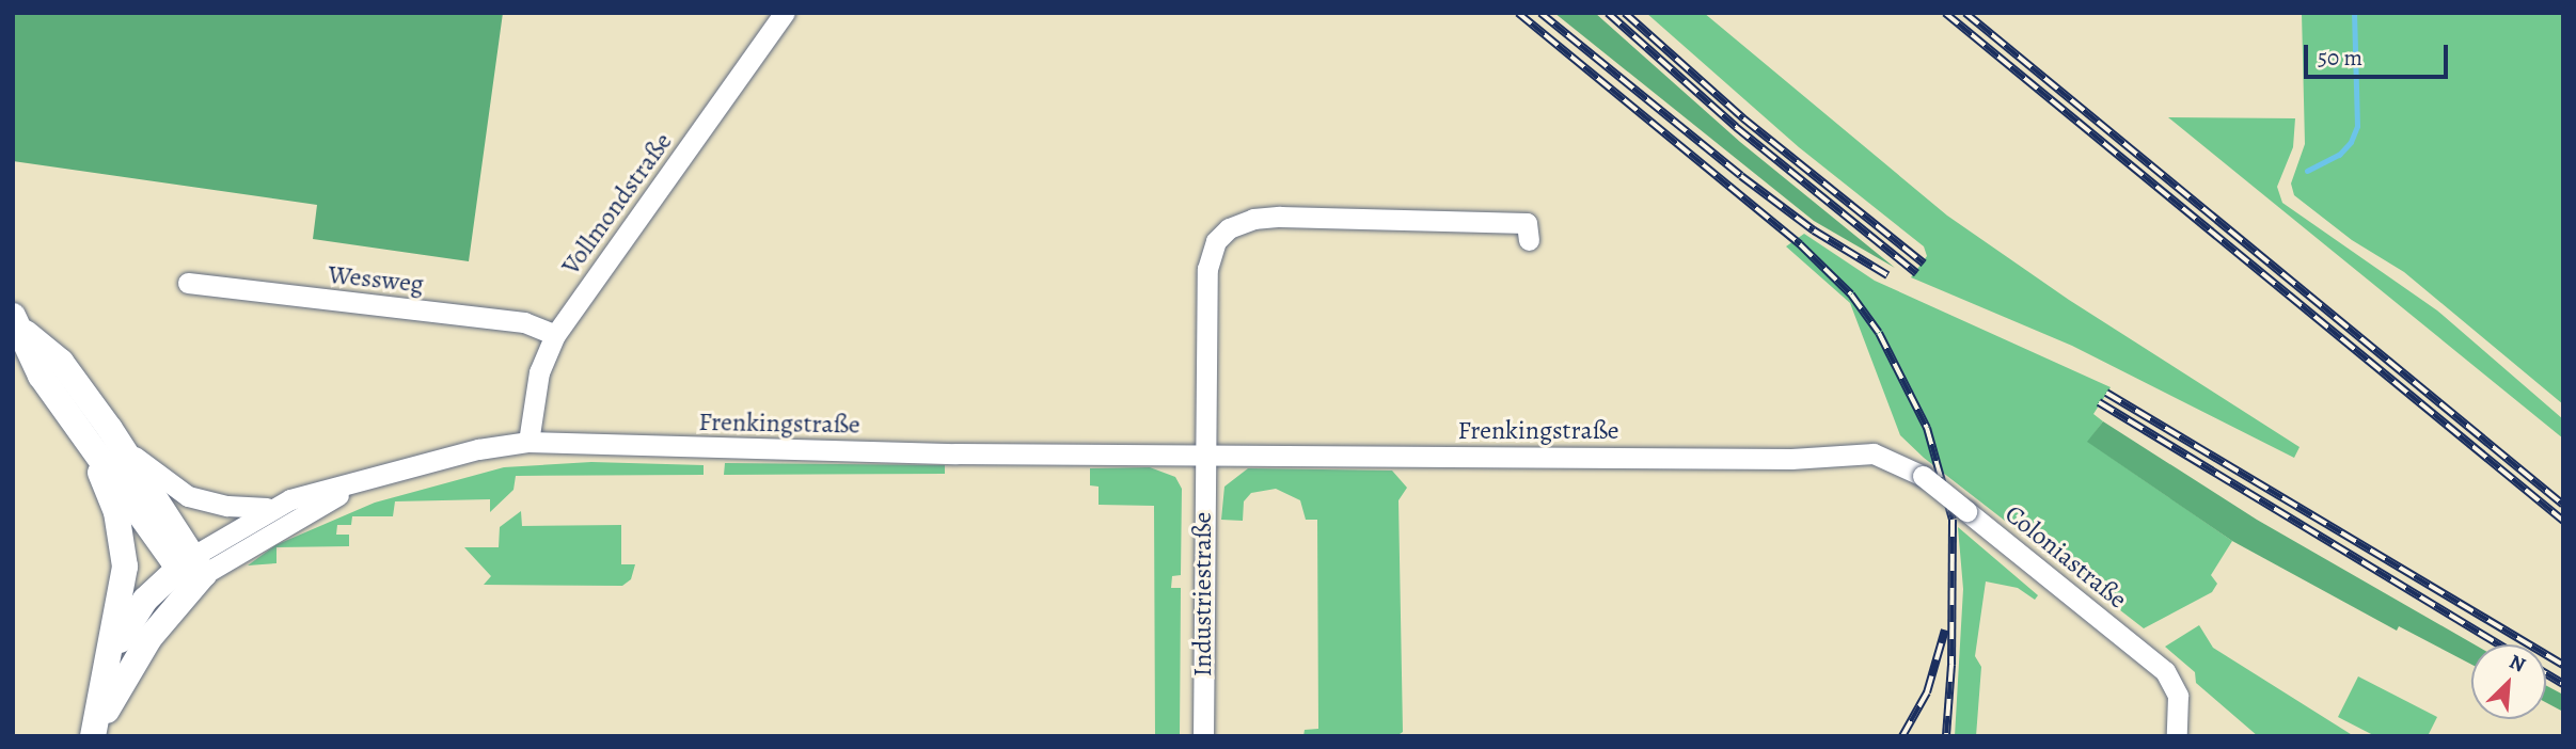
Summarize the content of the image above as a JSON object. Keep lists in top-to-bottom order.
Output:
{
  "streets": {
    "street": [
      "Vollmondstraße",
      "Wessweg",
      "Frenkingstraße",
      "Coloniastraße",
      "Industriestraße"
    ]
  },
  "crossings": [
    ["Vollmondstraße", "Wessweg"],
    ["Vollmondstraße", "Frenkingstraße"],
    ["Frenkingstraße", "Coloniastraße"],
    ["Frenkingstraße", "Industriestraße"]
  ],
  "scale_bar": "50 m",
  "north": "top right"
}
